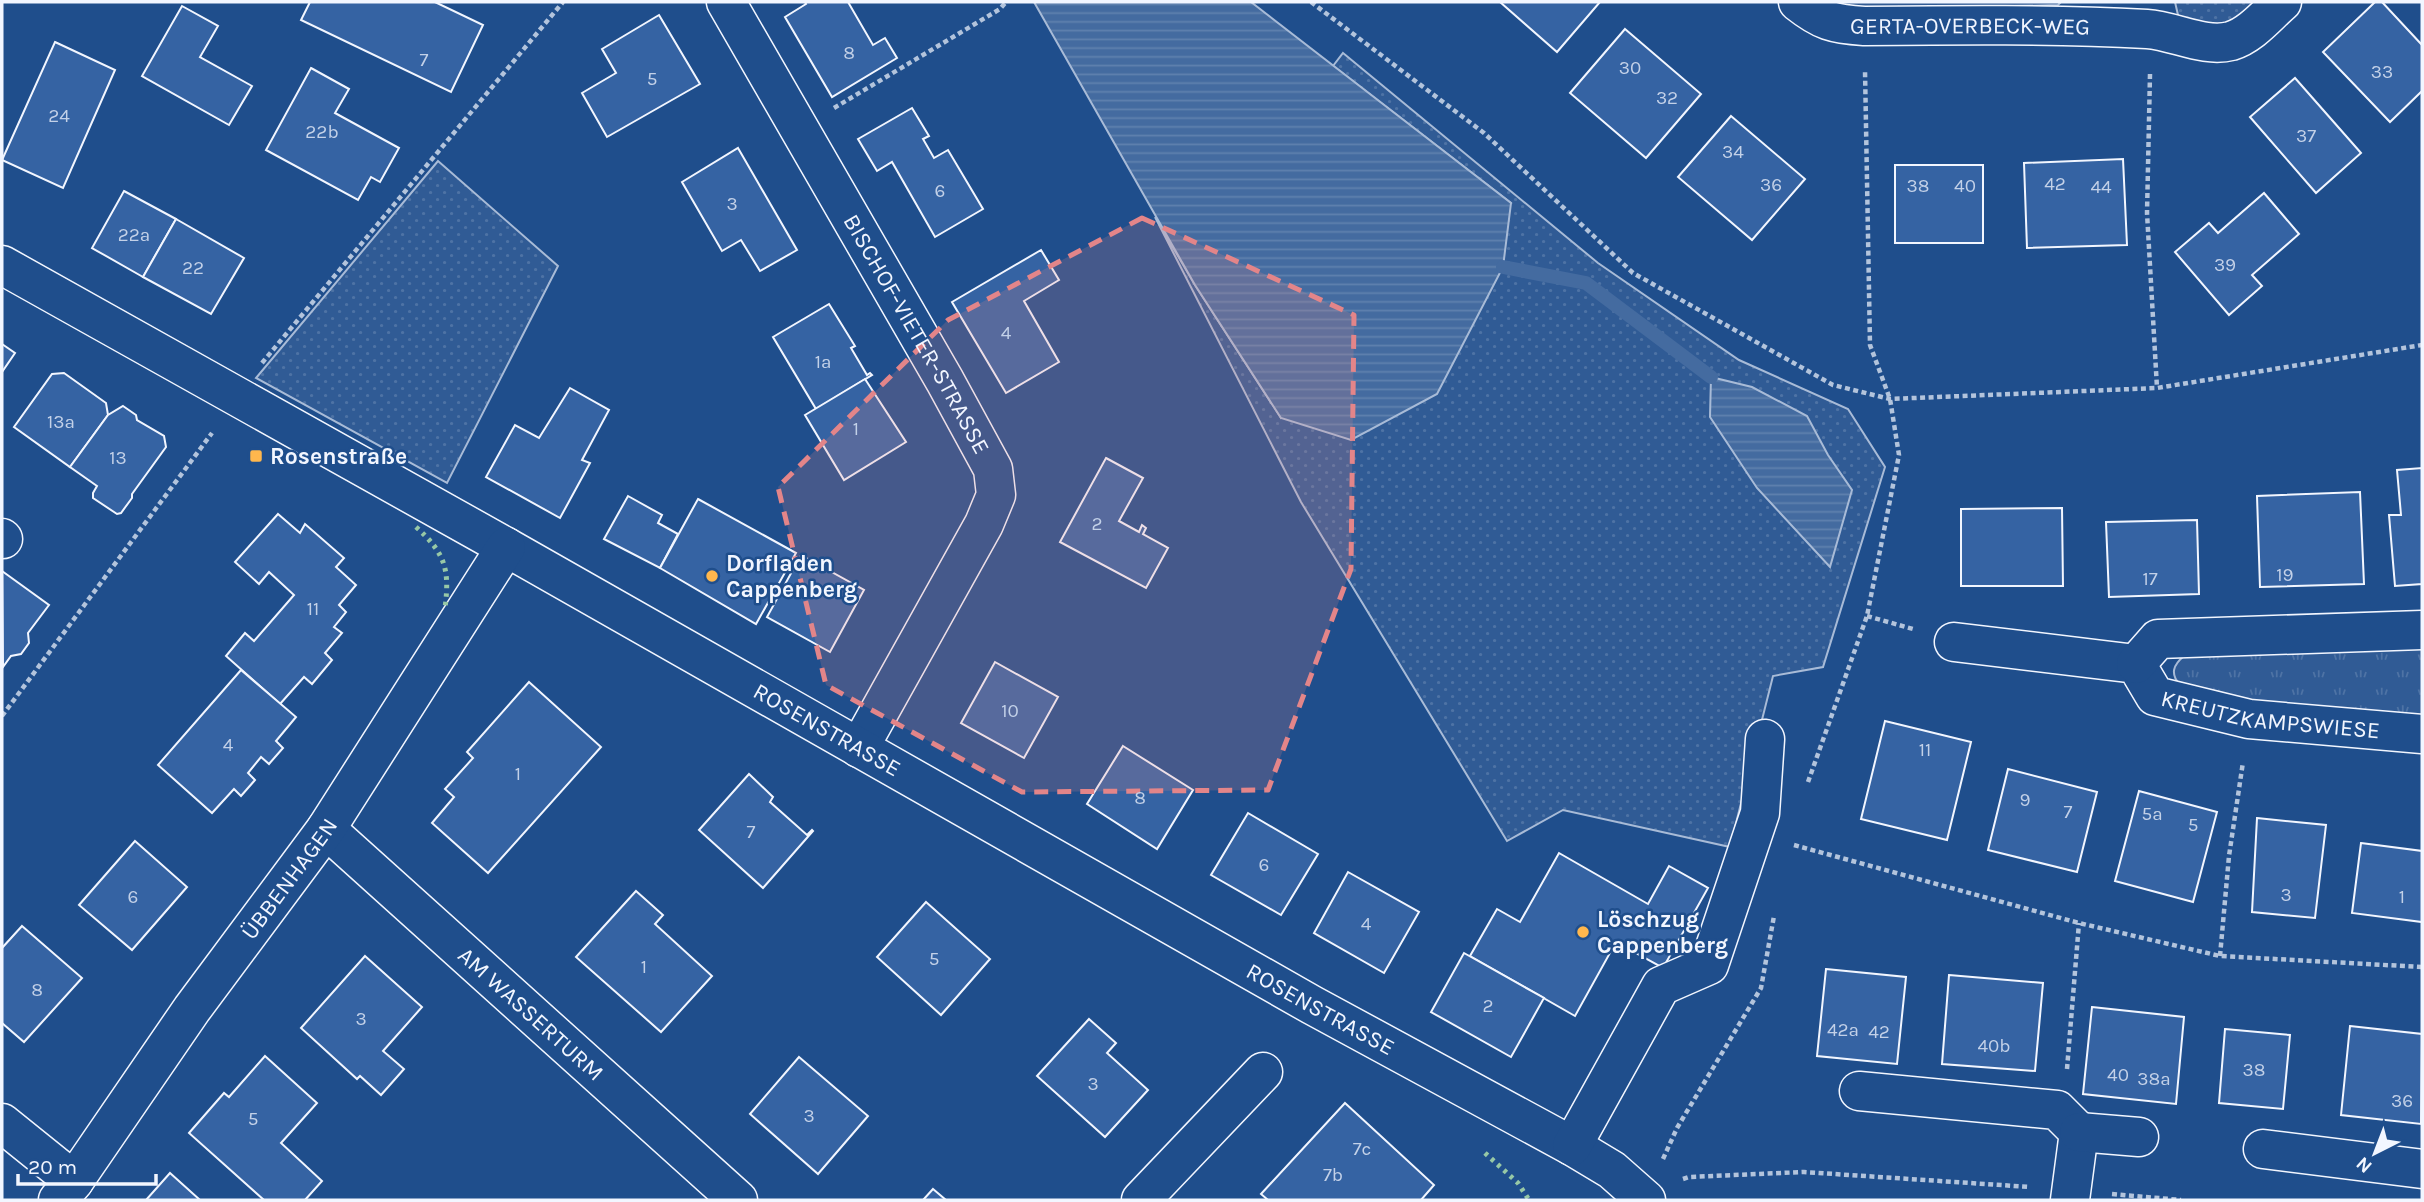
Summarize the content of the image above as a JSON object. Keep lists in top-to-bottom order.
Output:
{
  "streets": {
    "street": [
      "GERTA-OVERBECK-WEG",
      "BISCHOF-VIETER-STRASSE",
      "KREUTZKAMPSWIESE",
      "ROSENSTRASSE",
      "ÜBBENHAGEN",
      "AM WASSERTURM"
    ]
  },
  "crossings": [
    ["BISCHOF-VIETER-STRASSE", "ROSENSTRASSE"],
    ["ROSENSTRASSE", "ÜBBENHAGEN"],
    ["ÜBBENHAGEN", "AM WASSERTURM"]
  ],
  "places": {
    "transit": ["Rosenstraße"],
    "other": ["Dorfladen Cappenberg", "Löschzug Cappenberg"]
  },
  "house_numbers": [
    "8",
    "7",
    "30",
    "33",
    "5",
    "32",
    "24",
    "22b",
    "37",
    "34",
    "42",
    "36",
    "38",
    "40",
    "44",
    "6",
    "3",
    "22a",
    "39",
    "22",
    "4",
    "1a",
    "13a",
    "1",
    "13",
    "2",
    "19",
    "17",
    "11",
    "10",
    "4",
    "11",
    "1",
    "8",
    "9",
    "7",
    "5a",
    "5",
    "7",
    "6",
    "3",
    "6",
    "1",
    "4",
    "5",
    "1",
    "8",
    "2",
    "3",
    "42a",
    "42",
    "40b",
    "38",
    "40",
    "38a",
    "3",
    "36",
    "3",
    "5",
    "7c",
    "7b"
  ],
  "scale_bar": "20 m",
  "north": "bottom left"
}
